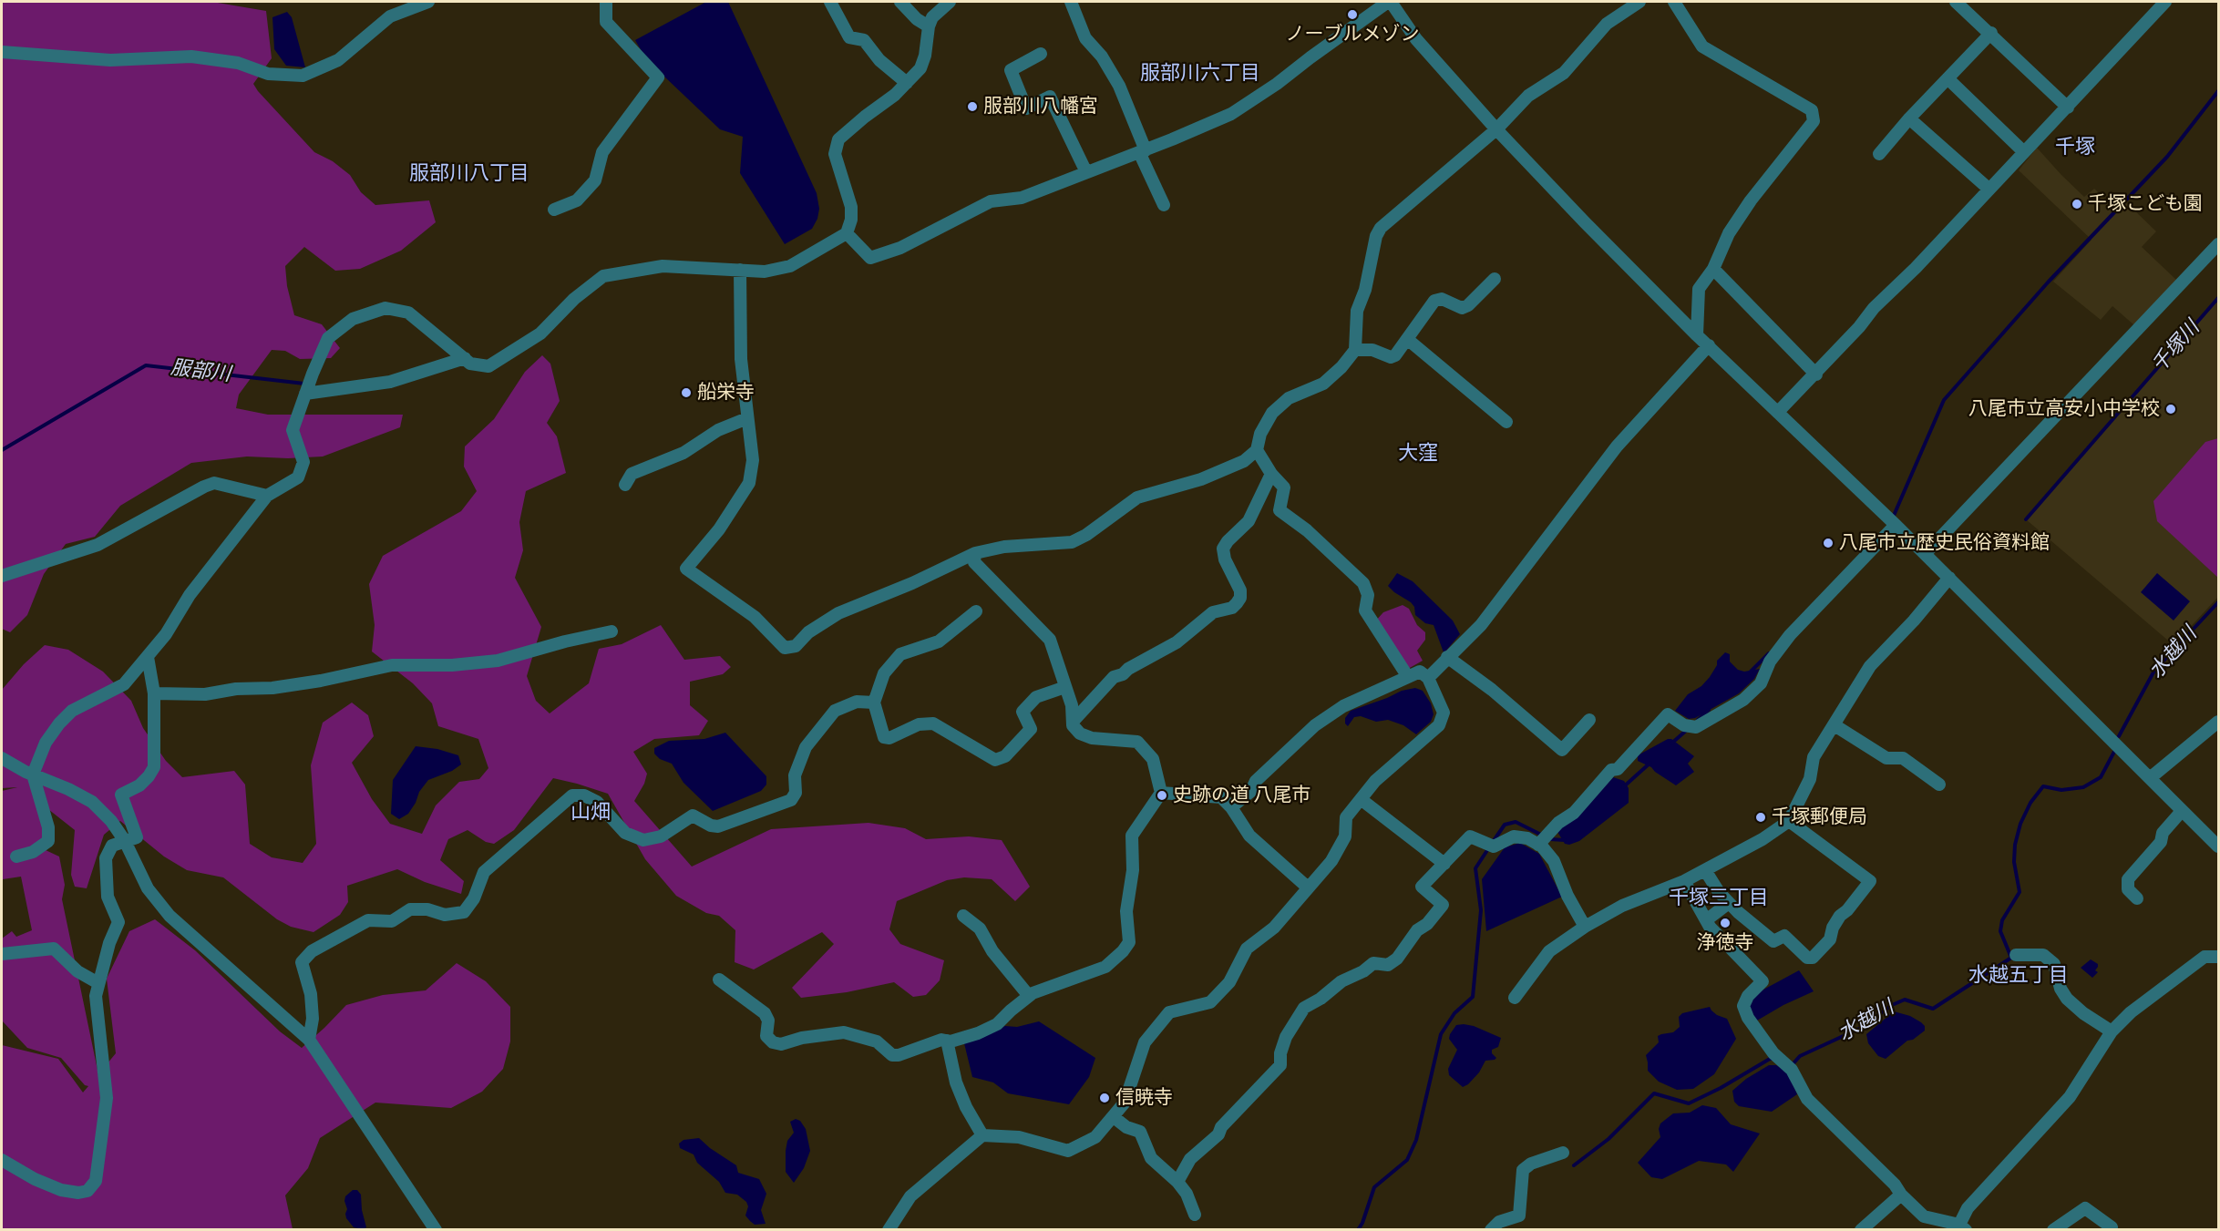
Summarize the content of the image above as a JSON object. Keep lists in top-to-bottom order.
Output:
{
  "districts": [
    "服部川六丁目",
    "千塚",
    "服部川八丁目",
    "大窪",
    "山畑",
    "千塚三丁目",
    "水越五丁目"
  ],
  "water": ["千塚川", "服部川", "水越川"],
  "places": [
    "ノーブルメゾン",
    "服部川八幡宮",
    "千塚こども園",
    "船栄寺",
    "八尾市立高安小中学校",
    "八尾市立歴史民俗資料館",
    "史跡の道 八尾市",
    "千塚郵便局",
    "浄徳寺",
    "信暁寺"
  ]
}
